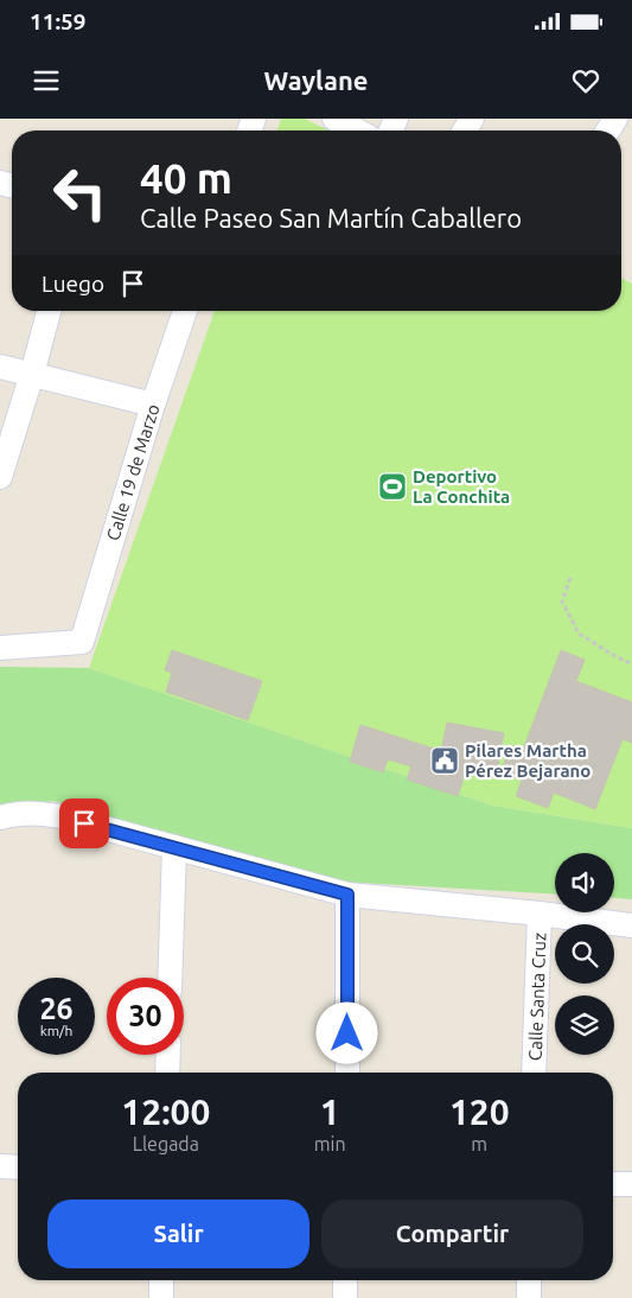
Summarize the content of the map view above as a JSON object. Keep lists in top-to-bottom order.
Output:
{
  "streets": {
    "street": ["Calle 19 de Marzo", "Calle Santa Cruz"]
  },
  "places": {
    "sports": ["Deportivo La Conchita"],
    "public building": ["Pilares Martha Pérez Bejarano"]
  },
  "page": {
    "status": "11:59",
    "header": "Waylane",
    "turn": ["40 m", "Calle Paseo San Martín Caballero"],
    "then": "Luego",
    "speed": "26 km/h",
    "limit": "30",
    "eta": [
      "12:00",
      "Llegada",
      "1",
      "min",
      "120",
      "m"
    ],
    "buttons": ["Salir", "Compartir"]
  }
}
